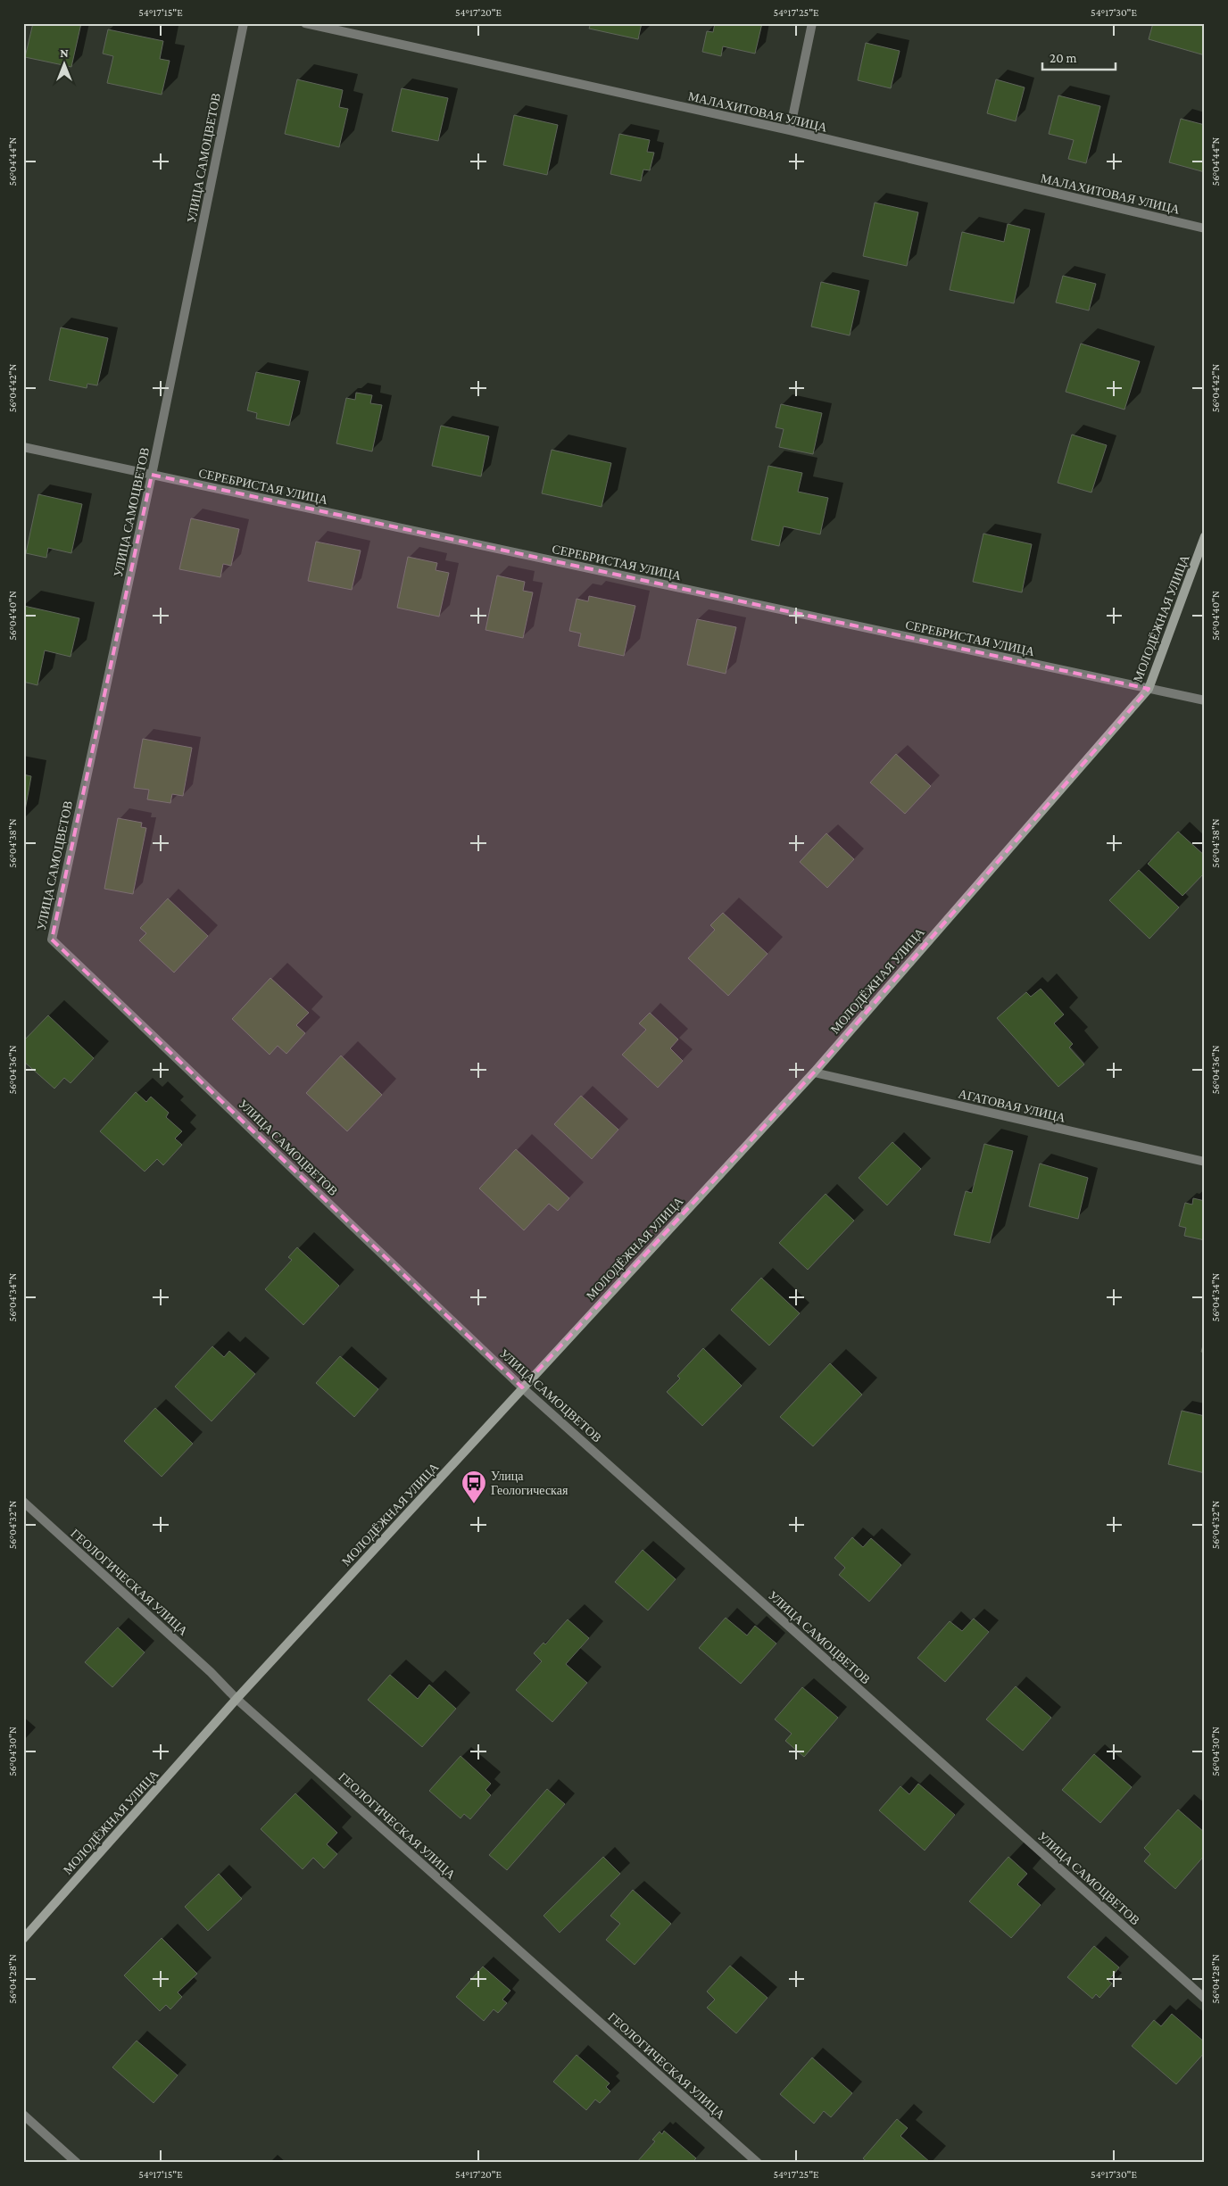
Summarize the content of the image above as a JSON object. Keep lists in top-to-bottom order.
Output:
{
  "streets": {
    "street": [
      "МАЛАХИТОВАЯ УЛИЦА",
      "УЛИЦА САМОЦВЕТОВ",
      "СЕРЕБРИСТАЯ УЛИЦА",
      "МОЛОДЁЖНАЯ УЛИЦА",
      "АГАТОВАЯ УЛИЦА",
      "ГЕОЛОГИЧЕСКАЯ УЛИЦА"
    ]
  },
  "crossings": [
    ["УЛИЦА САМОЦВЕТОВ", "СЕРЕБРИСТАЯ УЛИЦА"],
    ["УЛИЦА САМОЦВЕТОВ", "МОЛОДЁЖНАЯ УЛИЦА"],
    ["СЕРЕБРИСТАЯ УЛИЦА", "МОЛОДЁЖНАЯ УЛИЦА"],
    ["МОЛОДЁЖНАЯ УЛИЦА", "АГАТОВАЯ УЛИЦА"],
    ["МОЛОДЁЖНАЯ УЛИЦА", "ГЕОЛОГИЧЕСКАЯ УЛИЦА"]
  ],
  "places": {
    "bus stop": ["Улица Геологическая"]
  },
  "scale_bar": "20 m",
  "north": "top",
  "coordinates": [
    "54°17'15\"E",
    "54°17'20\"E",
    "54°17'25\"E",
    "54°17'30\"E",
    "56°04'44\"N",
    "56°04'42\"N",
    "56°04'40\"N",
    "56°04'38\"N",
    "56°04'36\"N",
    "56°04'34\"N",
    "56°04'32\"N",
    "56°04'30\"N",
    "56°04'28\"N"
  ]
}
